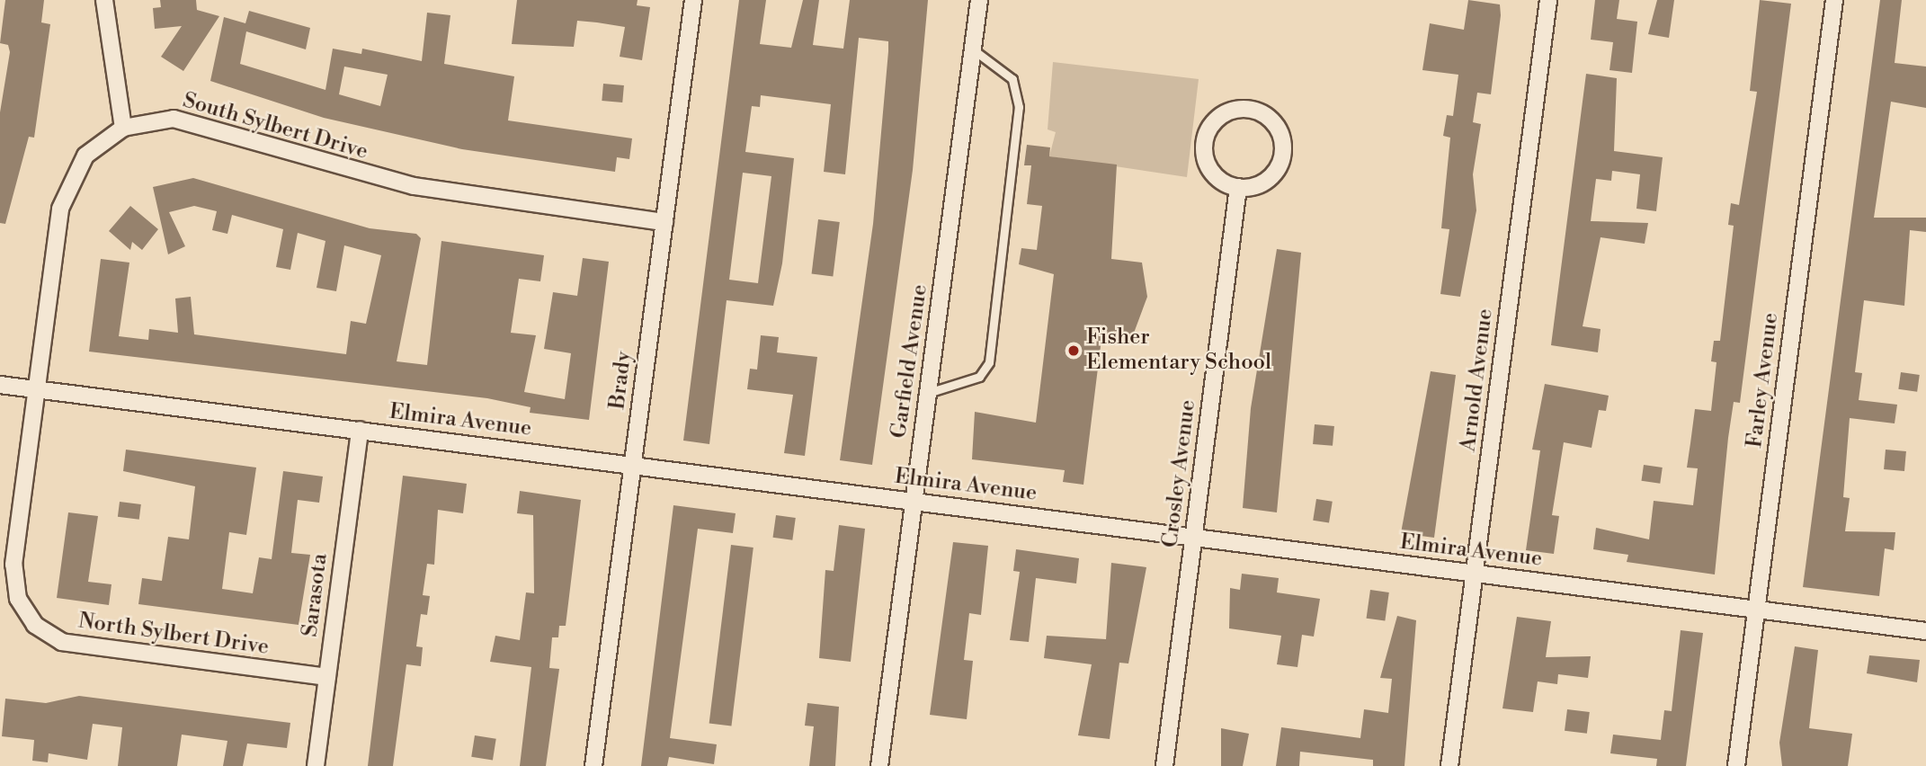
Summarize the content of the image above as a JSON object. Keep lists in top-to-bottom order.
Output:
{
  "streets": {
    "street": [
      "South Sylbert Drive",
      "Garfield Avenue",
      "Brady",
      "Arnold Avenue",
      "Farley Avenue",
      "Elmira Avenue",
      "Crosley Avenue",
      "Sarasota",
      "North Sylbert Drive"
    ]
  },
  "crossings": [
    ["South Sylbert Drive", "Brady"],
    ["South Sylbert Drive", "Elmira Avenue"],
    ["South Sylbert Drive", "North Sylbert Drive"],
    ["Garfield Avenue", "Elmira Avenue"],
    ["Brady", "Elmira Avenue"],
    ["Arnold Avenue", "Elmira Avenue"],
    ["Farley Avenue", "Elmira Avenue"],
    ["Elmira Avenue", "Crosley Avenue"],
    ["Elmira Avenue", "Sarasota"],
    ["Elmira Avenue", "North Sylbert Drive"],
    ["Sarasota", "North Sylbert Drive"]
  ],
  "places": ["Fisher Elementary School"]
}
